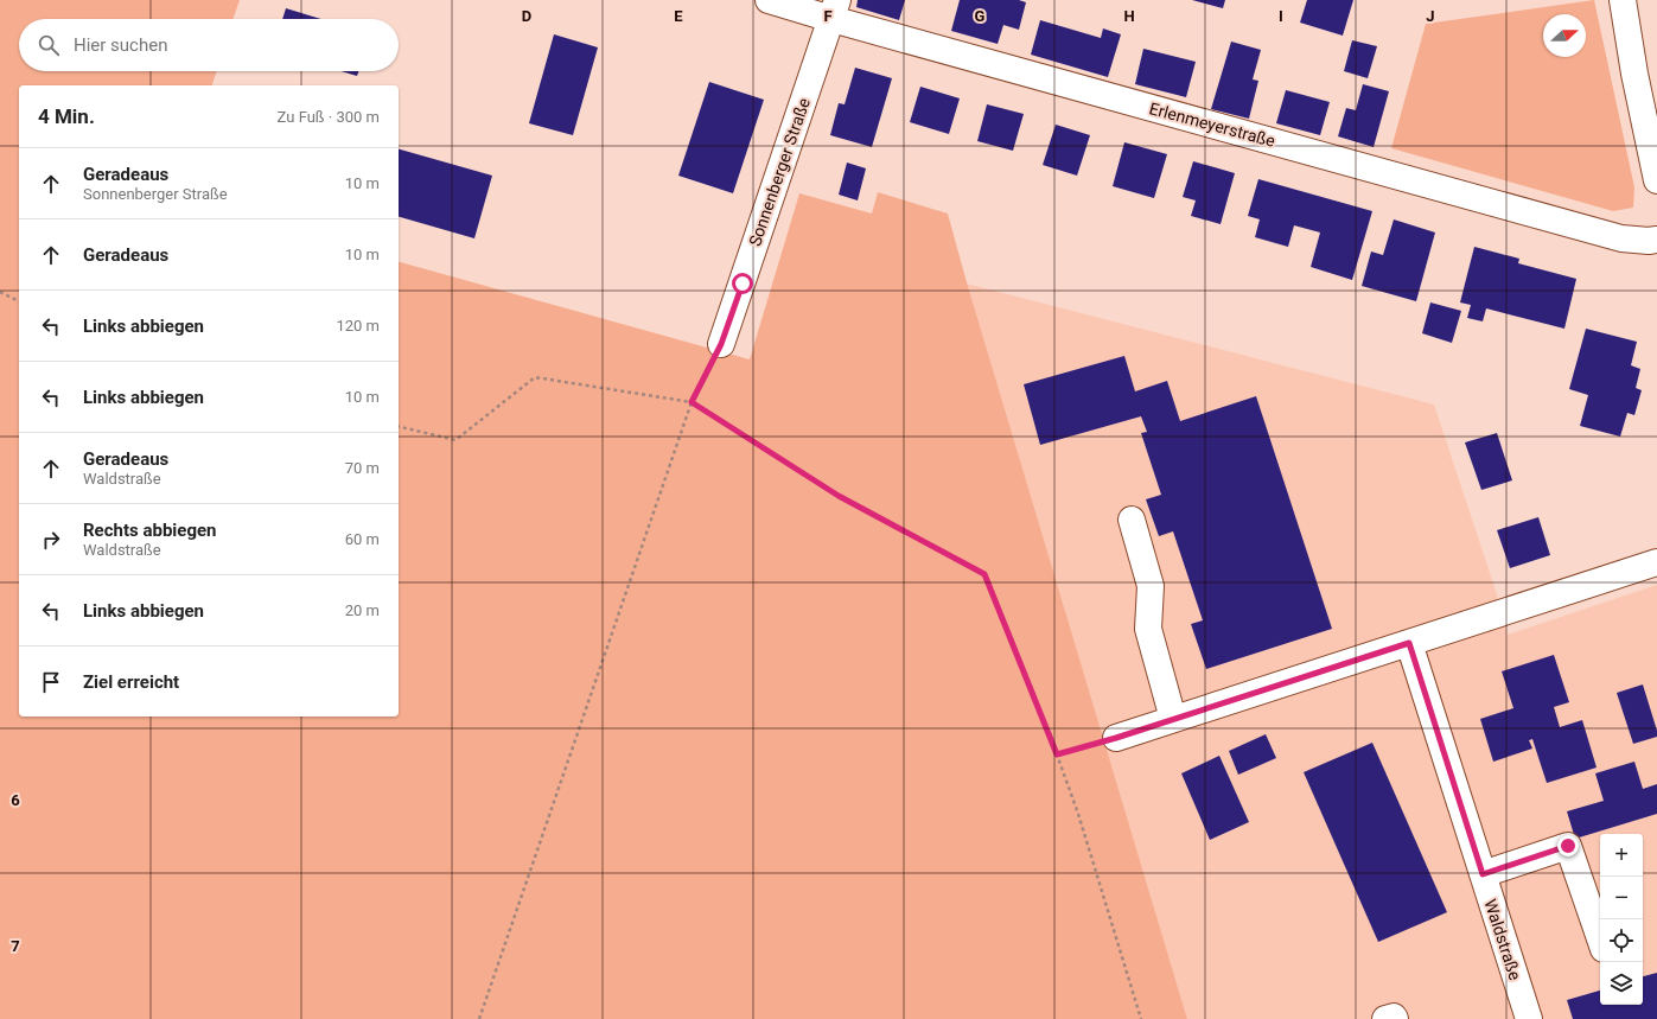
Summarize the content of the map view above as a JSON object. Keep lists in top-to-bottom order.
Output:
{
  "streets": {
    "street": ["Erlenmeyerstraße", "Sonnenberger Straße", "Waldstraße"]
  },
  "crossings": [
    ["Erlenmeyerstraße", "Sonnenberger Straße"]
  ],
  "north": "right",
  "page": {
    "search": "Hier suchen",
    "heading": ["4 Min.", "Zu Fuß · 300 m"],
    "list": [
      ["Geradeaus", "Sonnenberger Straße", "10 m"],
      ["Geradeaus", "10 m"],
      ["Links abbiegen", "120 m"],
      ["Links abbiegen", "10 m"],
      ["Geradeaus", "Waldstraße", "70 m"],
      ["Rechts abbiegen", "Waldstraße", "60 m"],
      ["Links abbiegen", "20 m"],
      "Ziel erreicht"
    ],
    "map_buttons": ["+", "−"]
  },
  "grid": {
    "columns": [
      "D",
      "E",
      "F",
      "G",
      "H",
      "I",
      "J"
    ],
    "rows": ["6", "7"]
  }
}
